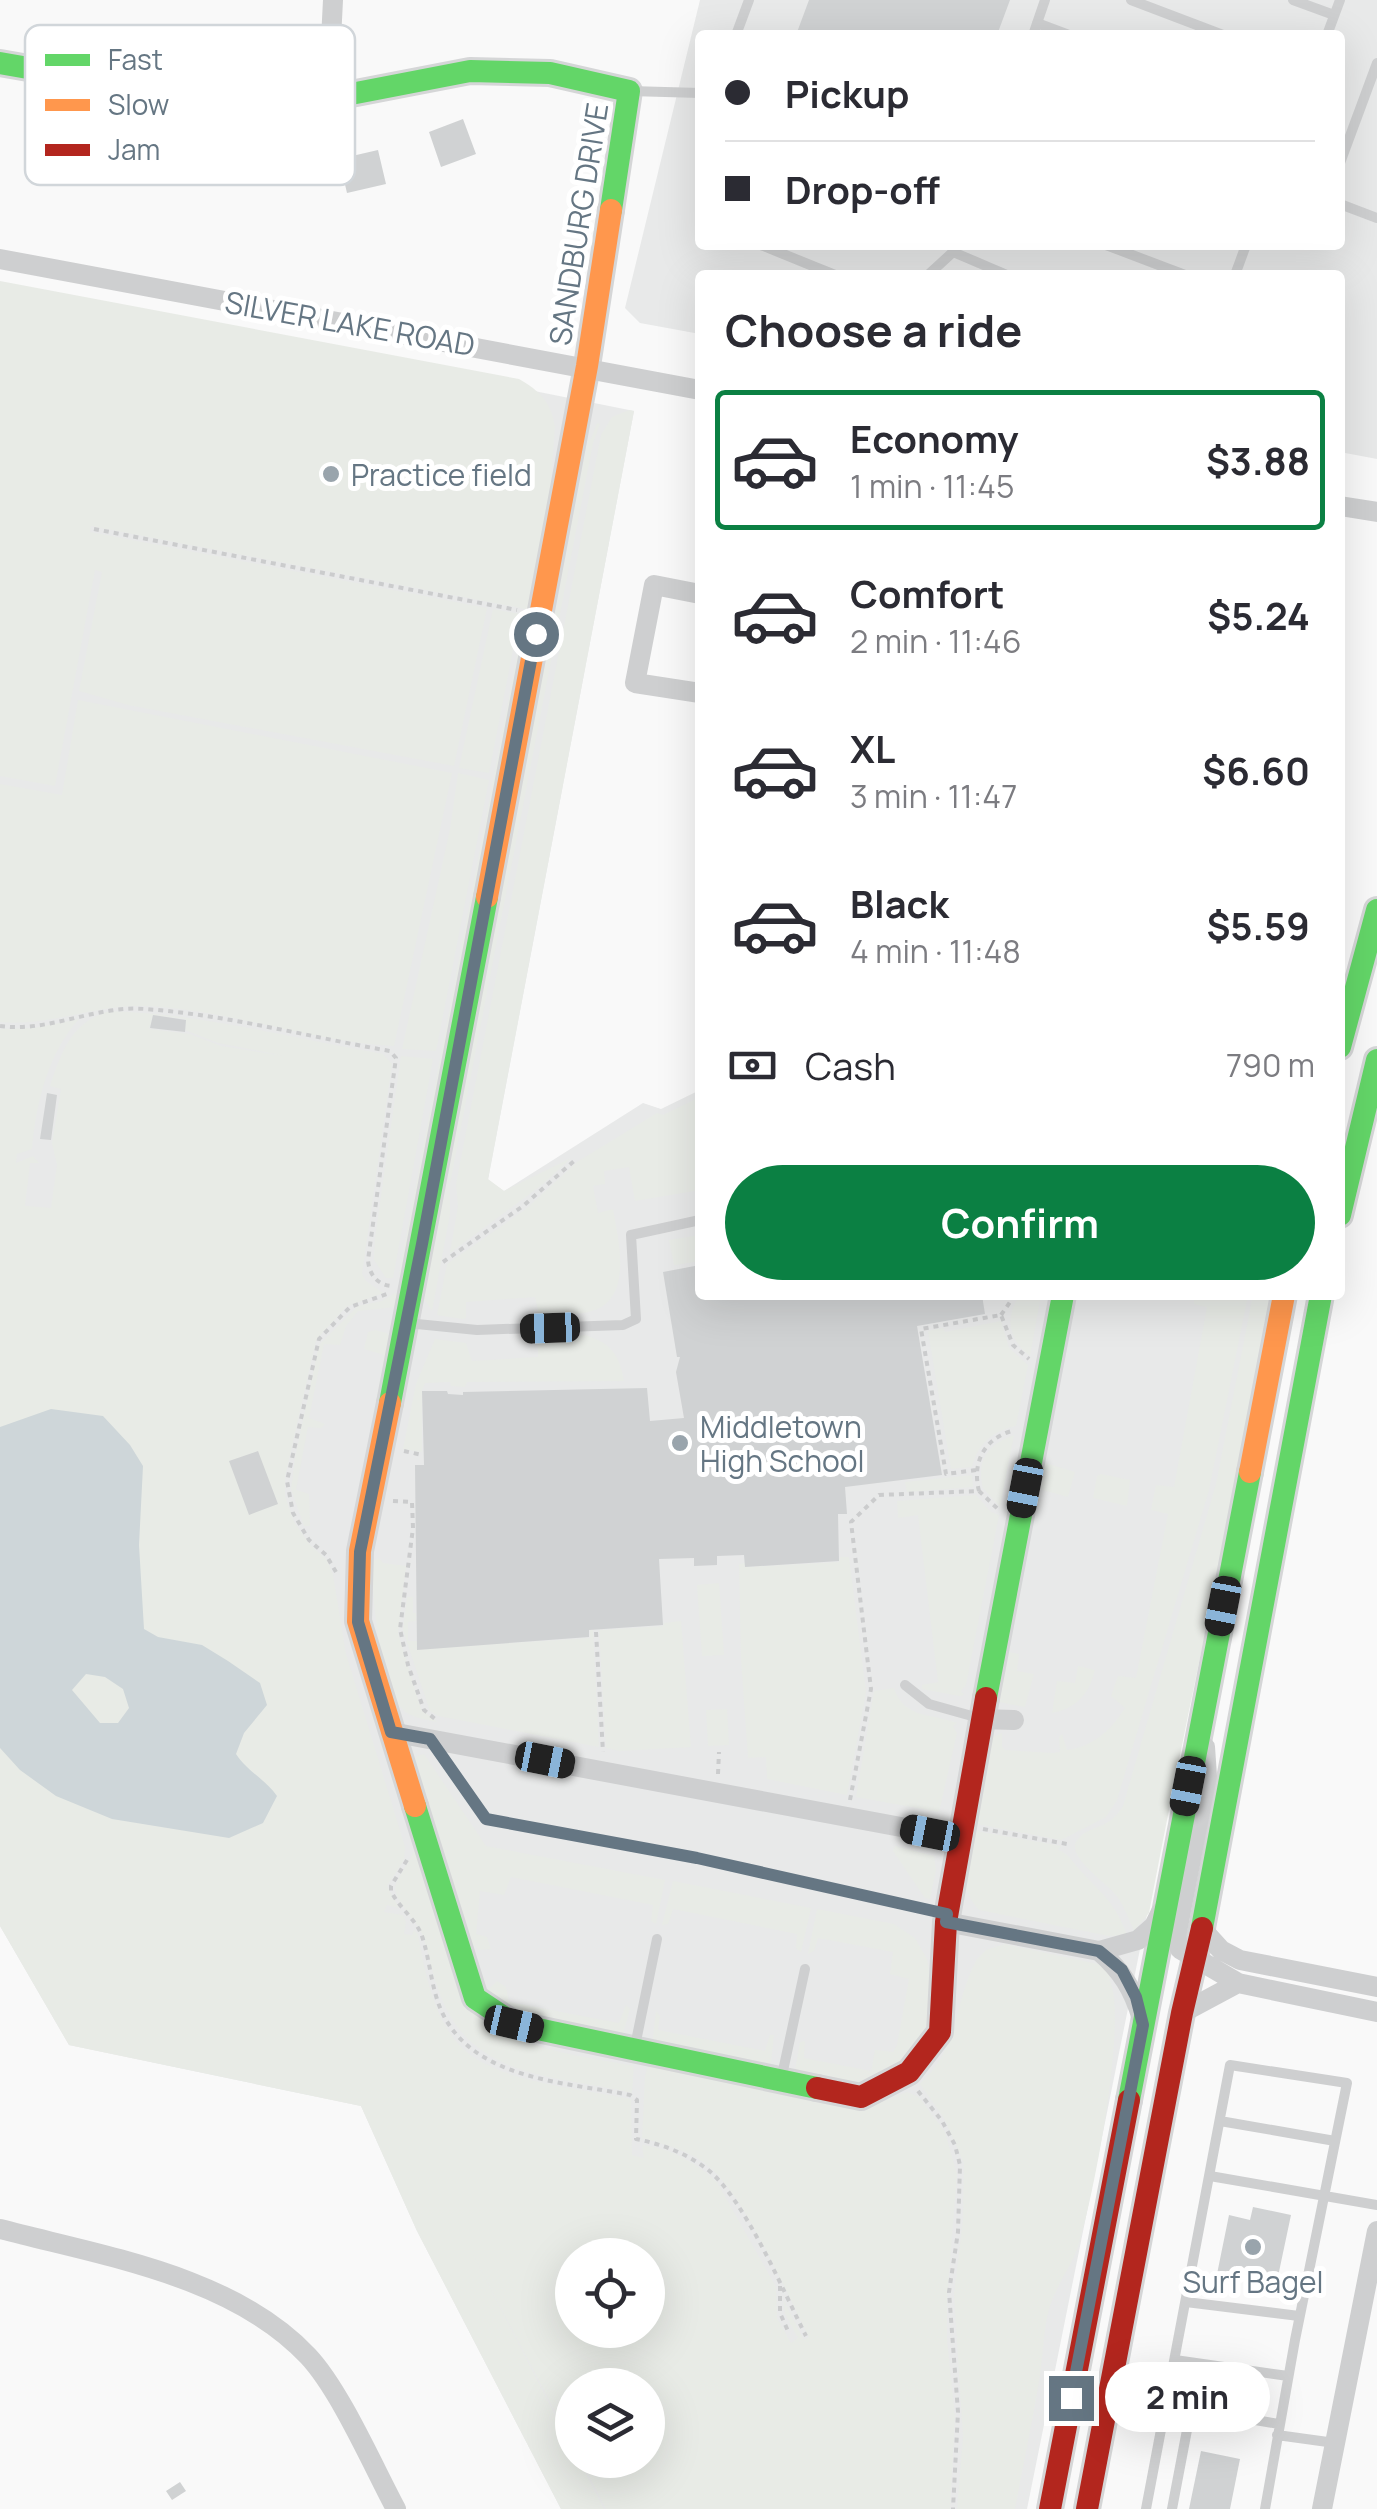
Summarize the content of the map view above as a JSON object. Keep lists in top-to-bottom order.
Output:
{
  "streets": {
    "street": ["SANDBURG DRIVE", "SILVER LAKE ROAD"]
  },
  "crossings": [
    ["SANDBURG DRIVE", "SILVER LAKE ROAD"]
  ],
  "places": ["Practice field", "Middletown High School", "Surf Bagel"],
  "legend": ["Fast", "Slow", "Jam"],
  "page": {
    "banner": ["Pickup", "Drop-off"],
    "heading": "Choose a ride",
    "list": [
      {
        "name": "Economy",
        "note": "1 min · 11:45",
        "value": "$3.88"
      },
      {
        "name": "Comfort",
        "note": "2 min · 11:46",
        "value": "$5.24"
      },
      {
        "name": "XL",
        "note": "3 min · 11:47",
        "value": "$6.60"
      },
      {
        "name": "Black",
        "note": "4 min · 11:48",
        "value": "$5.59"
      }
    ],
    "pay": ["Cash", "790 m"],
    "buttons": "Confirm",
    "bubble": "2 min"
  }
}
